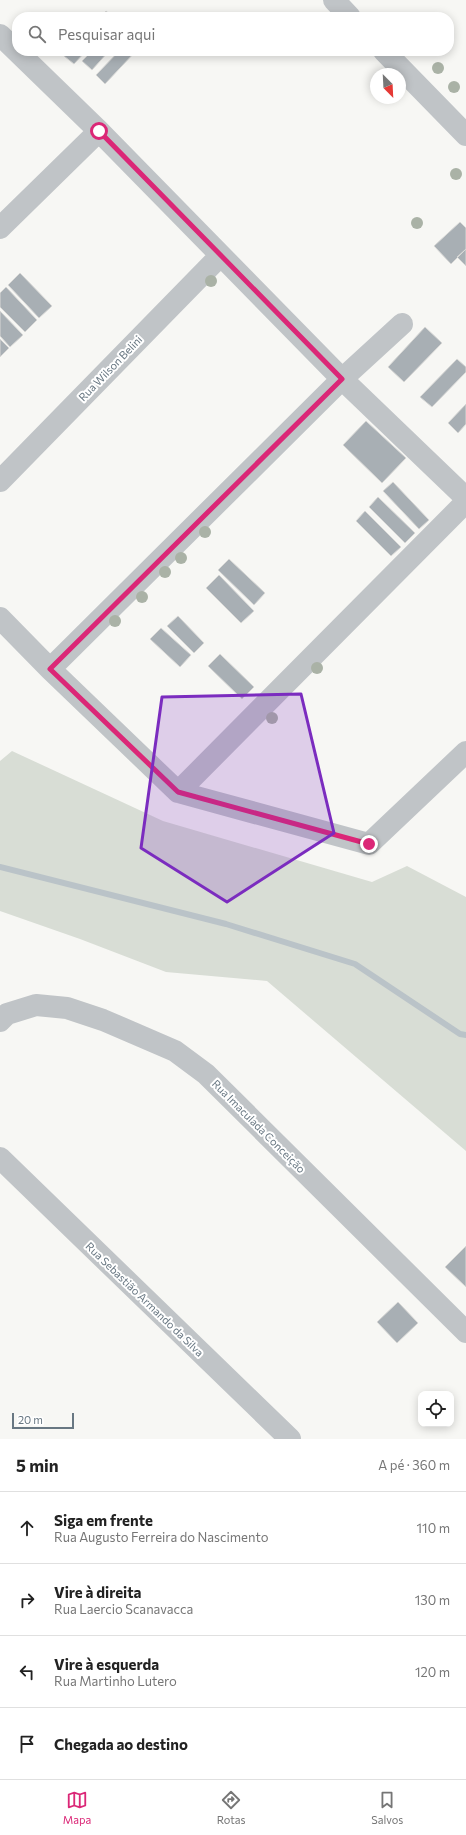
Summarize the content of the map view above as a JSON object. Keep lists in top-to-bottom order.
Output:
{
  "streets": {
    "street": ["Rua Wilson Belini", "Rua Imaculada Conceição", "Rua Sebastião Armando da Silva"]
  },
  "scale_bar": "20 m",
  "north": "bottom right",
  "page": {
    "search": "Pesquisar aqui",
    "scale": "20 m",
    "heading": ["5 min", "A pé · 360 m"],
    "list": [
      ["Siga em frente", "Rua Augusto Ferreira do Nascimento", "110 m"],
      ["Vire à direita", "Rua Laercio Scanavacca", "130 m"],
      ["Vire à esquerda", "Rua Martinho Lutero", "120 m"],
      "Chegada ao destino"
    ],
    "nav": ["Mapa", "Rotas", "Salvos"]
  }
}
